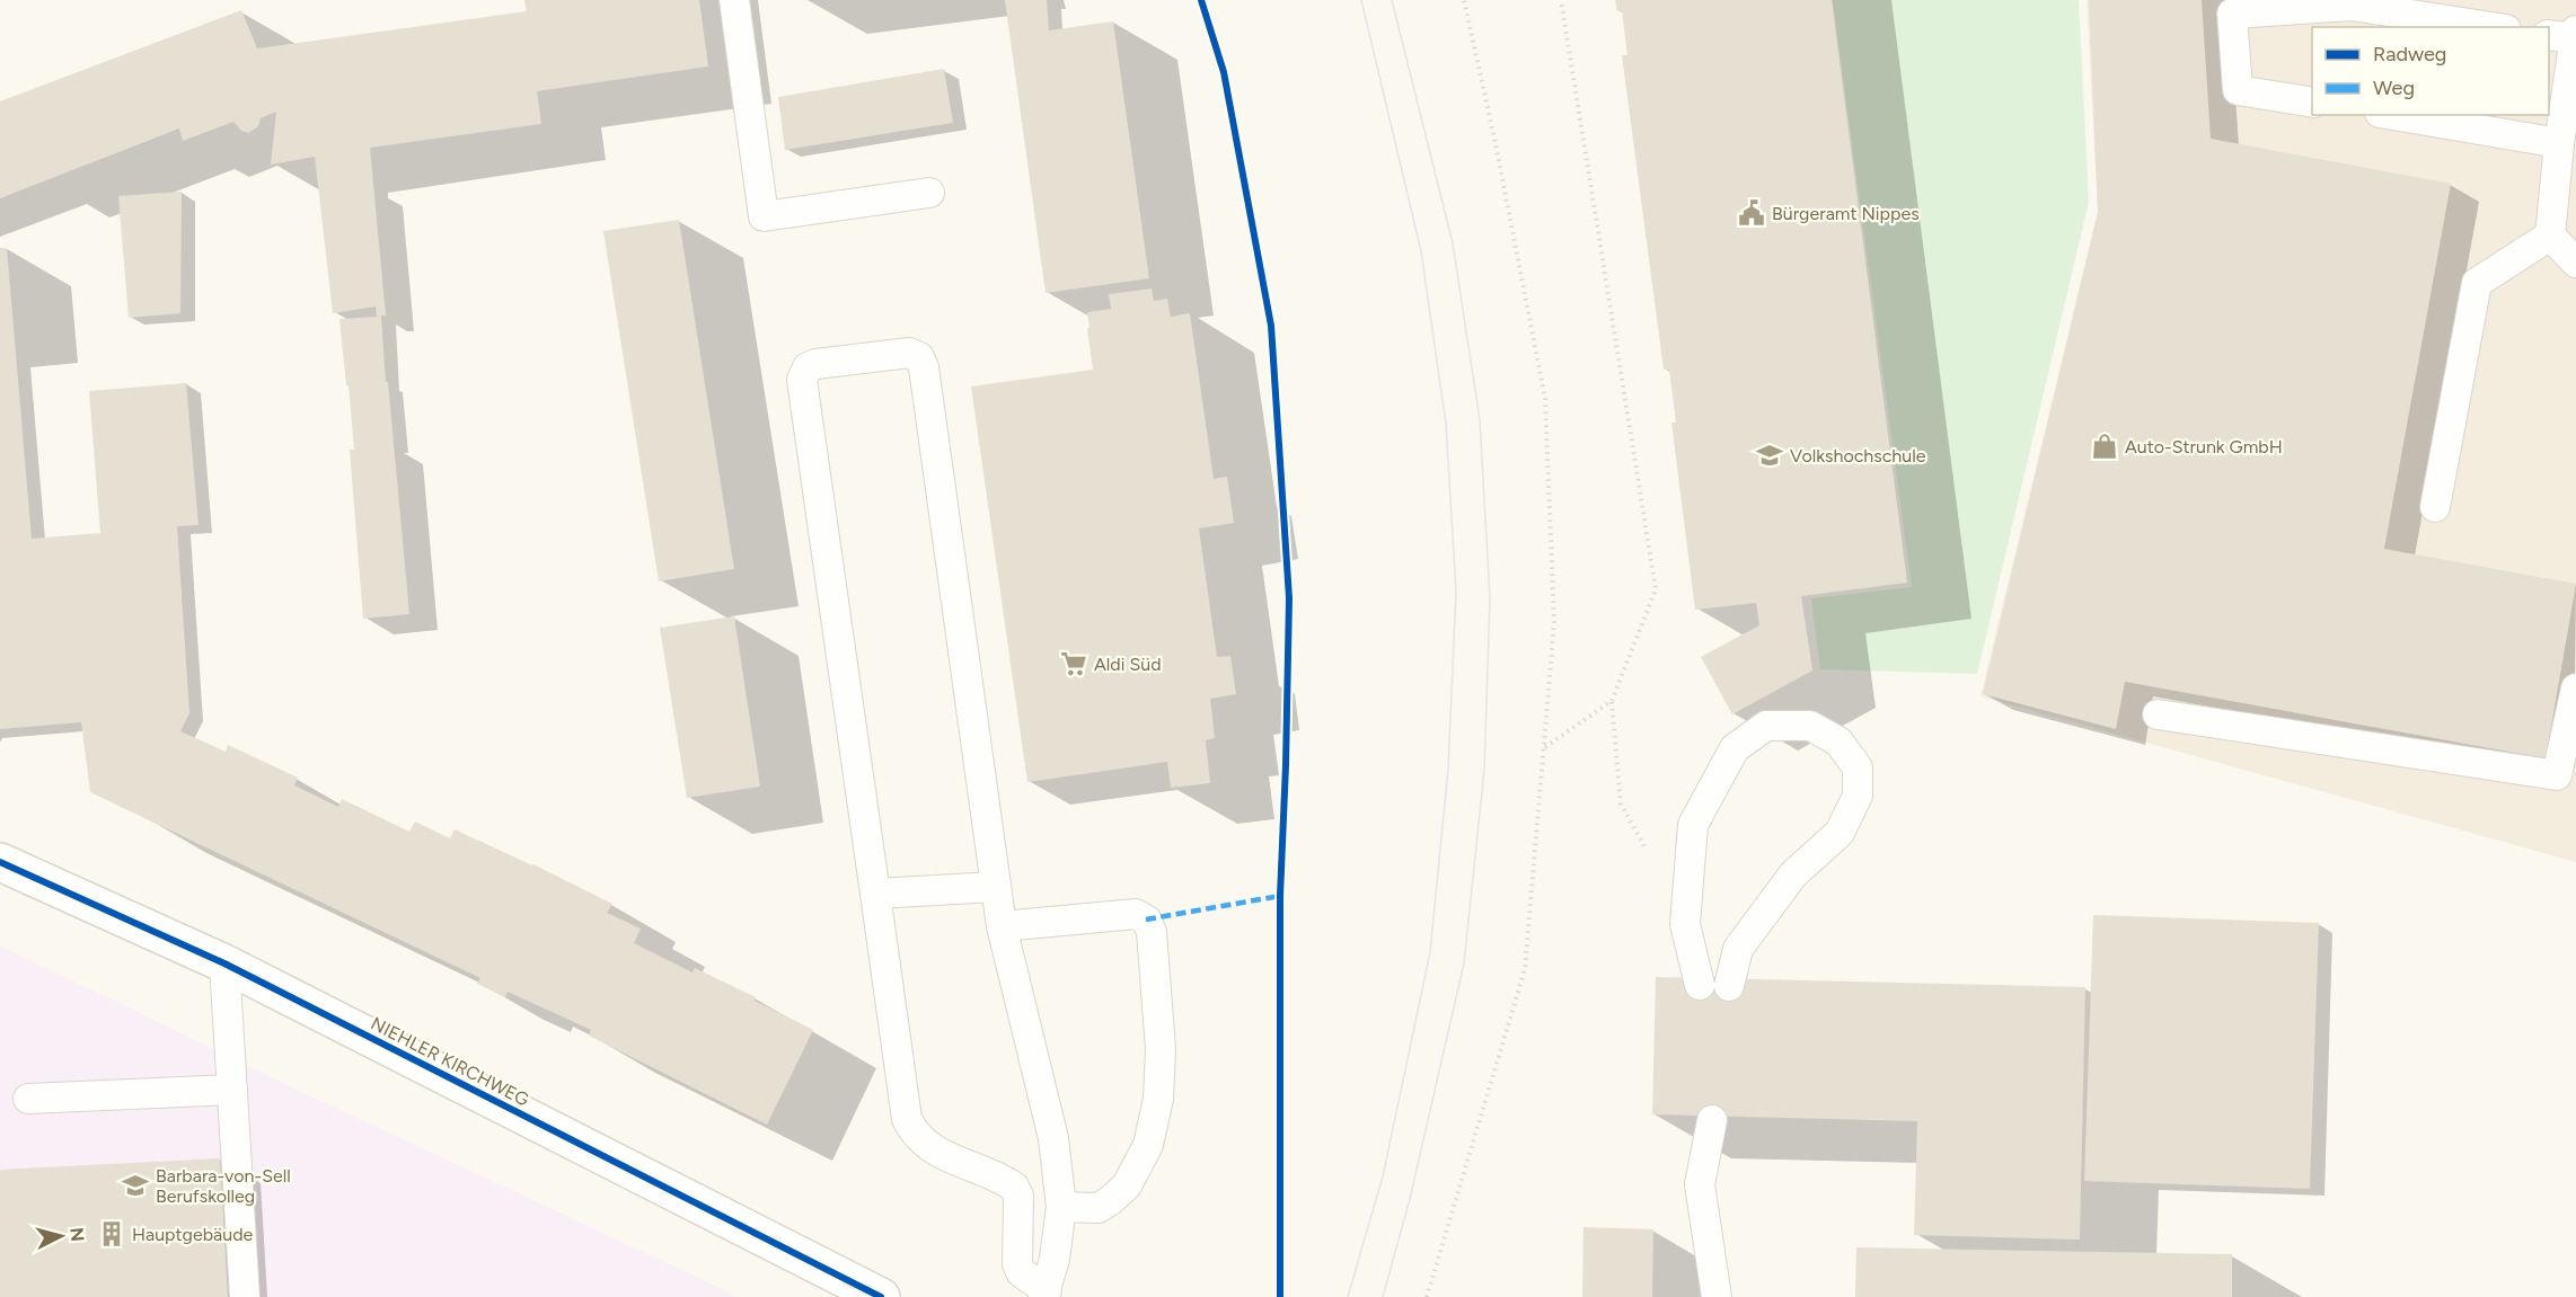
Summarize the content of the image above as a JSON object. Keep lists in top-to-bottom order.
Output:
{
  "streets": {
    "street": ["NIEHLER KIRCHWEG"]
  },
  "places": {
    "public building": ["Bürgeramt Nippes"],
    "shop": ["Auto-Strunk GmbH"],
    "school or university": ["Volkshochschule", "Barbara-von-Sell Berufskolleg"],
    "supermarket": ["Aldi Süd"],
    "building": ["Hauptgebäude"]
  },
  "legend": ["Radweg", "Weg"],
  "north": "right"
}
